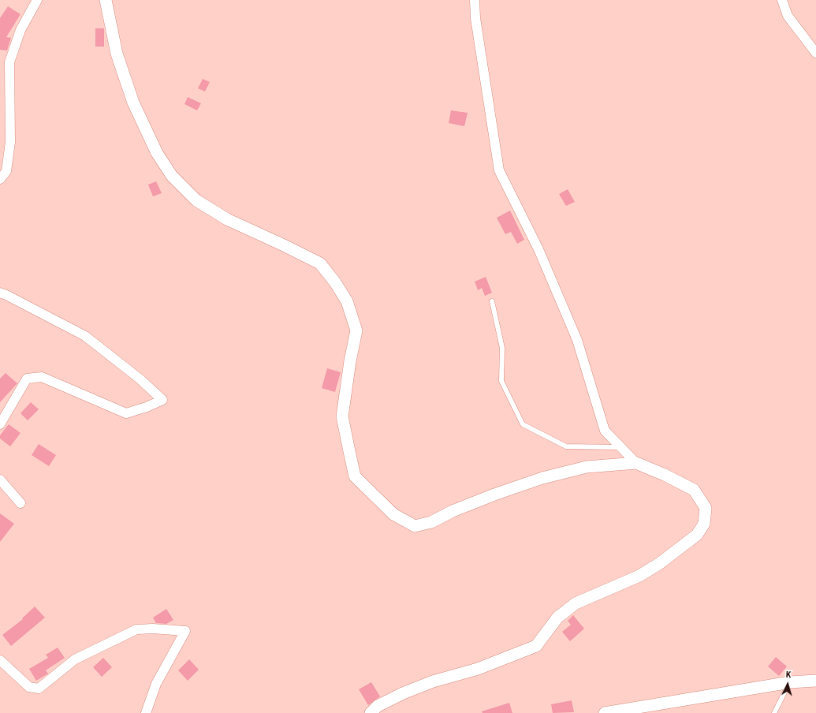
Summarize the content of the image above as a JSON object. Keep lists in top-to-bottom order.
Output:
{
  "north": "top"
}
